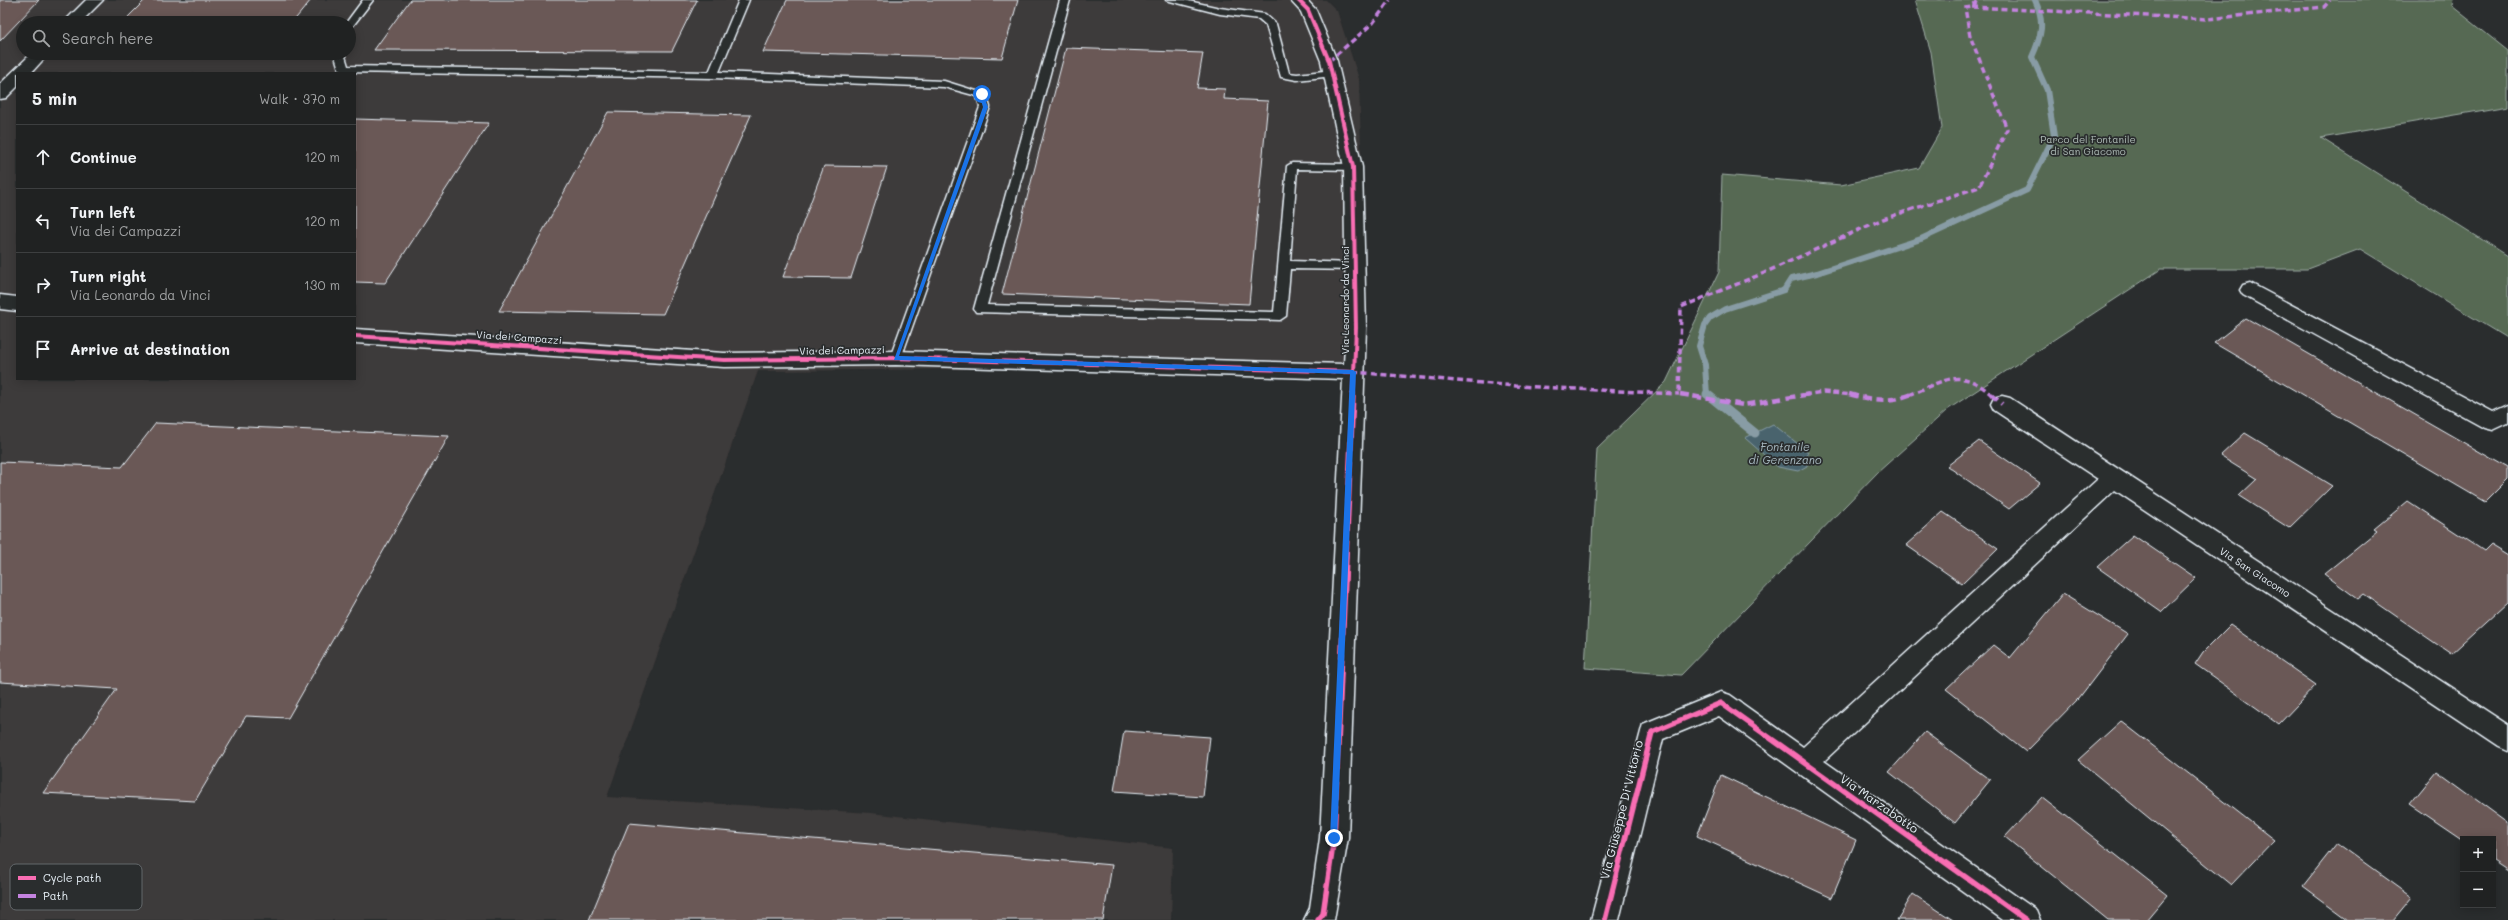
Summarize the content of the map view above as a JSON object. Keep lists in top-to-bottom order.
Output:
{
  "streets": {
    "street": [
      "Via Leonardo da Vinci",
      "Via dei Campazzi",
      "Via San Giacomo",
      "Via Marzabotto",
      "Via Giuseppe Di Vittorio"
    ]
  },
  "crossings": [
    ["Via Leonardo da Vinci", "Via dei Campazzi"],
    ["Via Marzabotto", "Via Giuseppe Di Vittorio"]
  ],
  "water": ["Fontanile di Gerenzano"],
  "parks": ["Parco del Fontanile di San Giacomo"],
  "legend": ["Cycle path", "Path"],
  "page": {
    "search": "Search here",
    "heading": ["5 min", "Walk · 370 m"],
    "list": [
      ["Continue", "120 m"],
      ["Turn left", "Via dei Campazzi", "120 m"],
      ["Turn right", "Via Leonardo da Vinci", "130 m"],
      "Arrive at destination"
    ],
    "map_buttons": ["+", "−"]
  }
}
